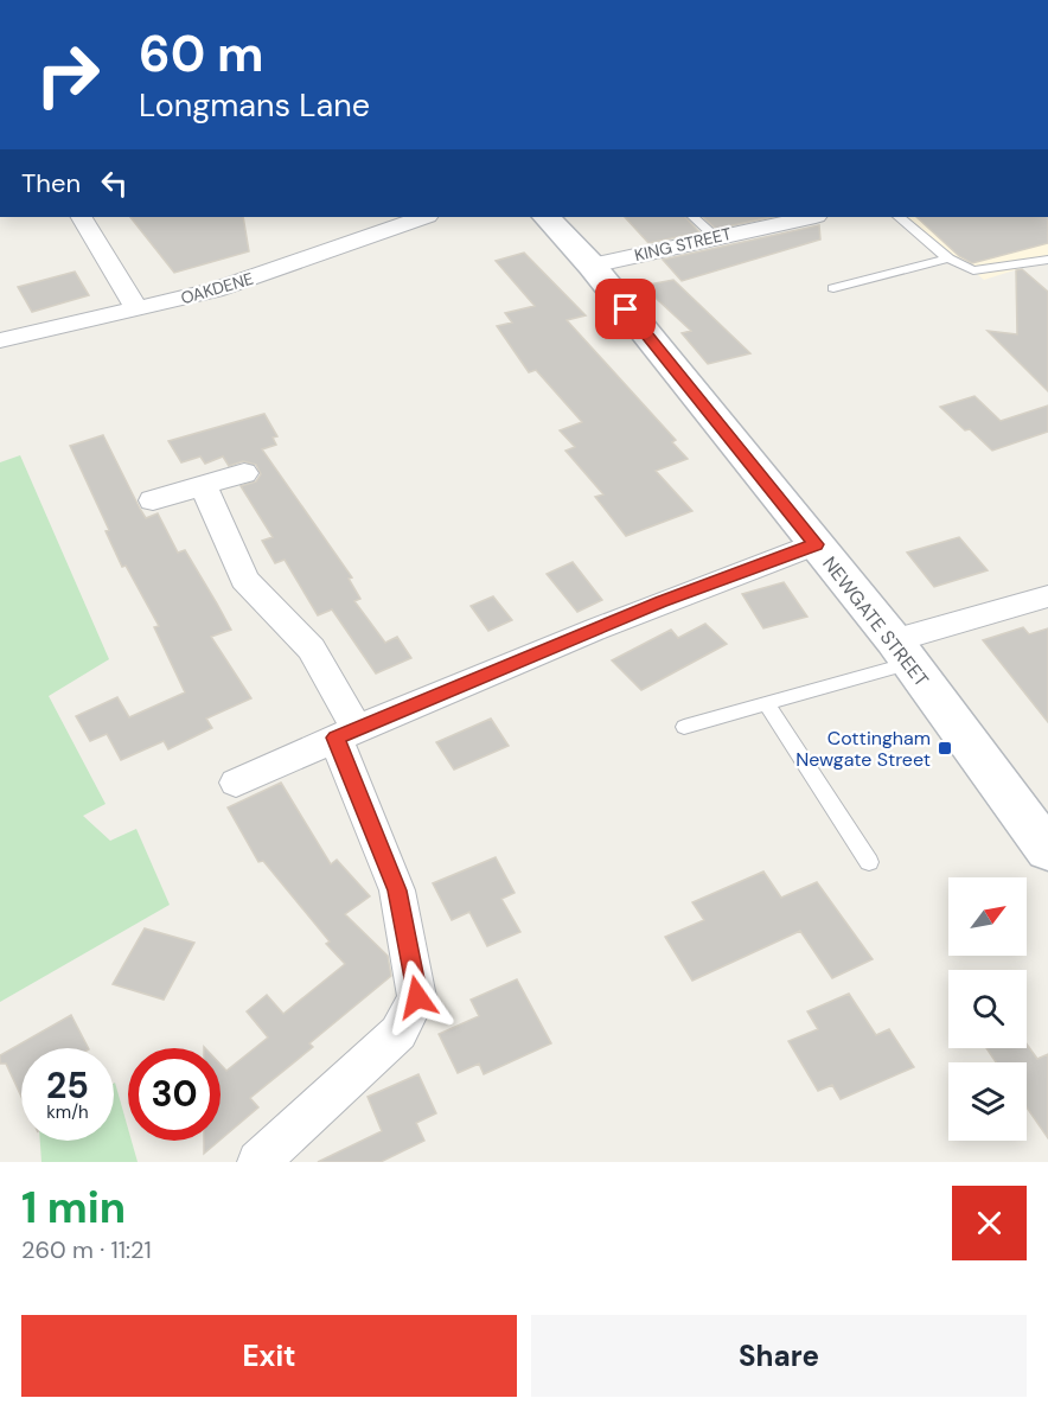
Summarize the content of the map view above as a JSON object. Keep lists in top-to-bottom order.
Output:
{
  "streets": {
    "main road": ["NEWGATE STREET"],
    "street": ["KING STREET", "OAKDENE"]
  },
  "crossings": [
    ["KING STREET", "NEWGATE STREET"]
  ],
  "places": {
    "transit": ["Cottingham Newgate Street"]
  },
  "north": "top right",
  "page": {
    "turn": ["60 m", "Longmans Lane"],
    "then": "Then",
    "speed": "25 km/h",
    "limit": "30",
    "heading": ["1 min", "260 m · 11:21"],
    "buttons": ["Exit", "Share"]
  }
}
